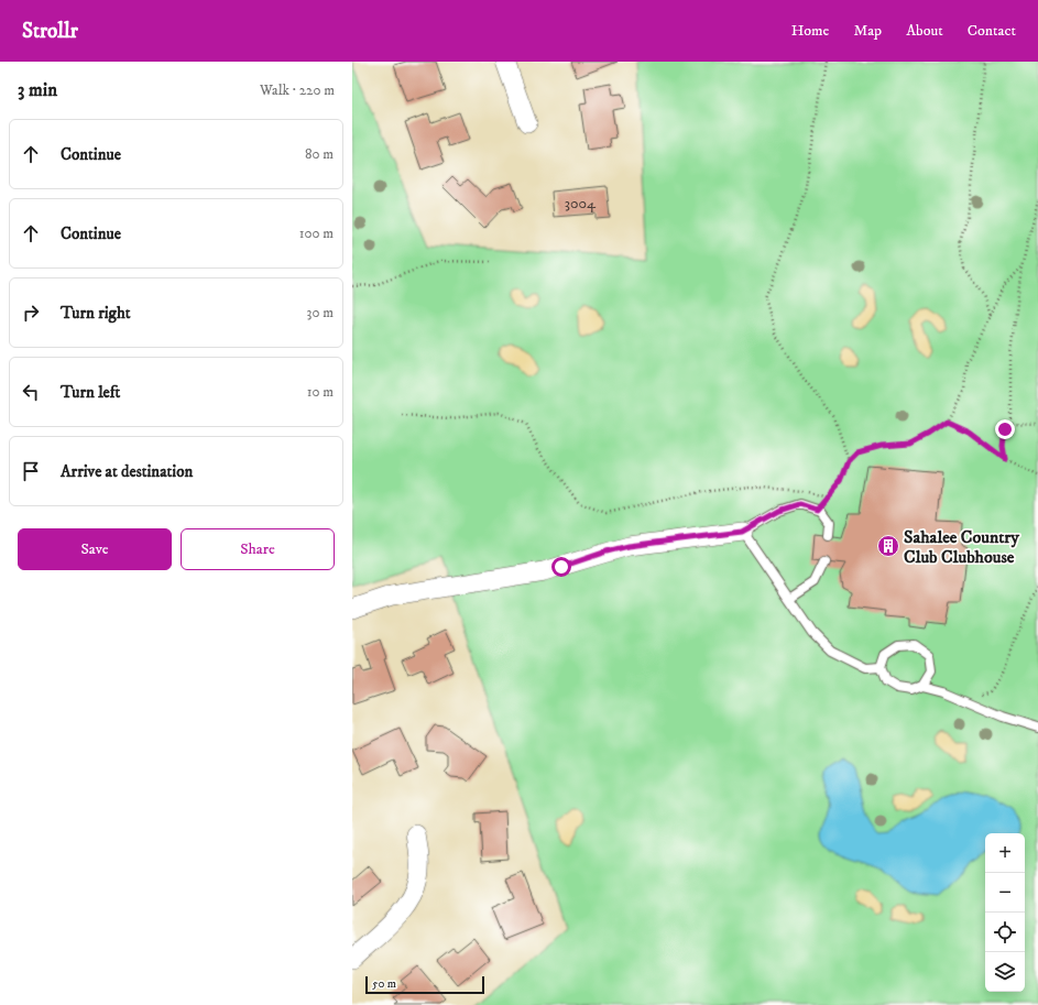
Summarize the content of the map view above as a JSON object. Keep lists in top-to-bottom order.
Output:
{
  "places": {
    "building": ["Sahalee Country Club Clubhouse"]
  },
  "house_numbers": ["3004"],
  "scale_bar": "50 m",
  "page": {
    "header": "Strollr",
    "nav": [
      "Home",
      "Map",
      "About",
      "Contact"
    ],
    "heading": ["3 min", "Walk · 220 m"],
    "list": [
      ["Continue", "80 m"],
      ["Continue", "100 m"],
      ["Turn right", "30 m"],
      ["Turn left", "10 m"],
      "Arrive at destination"
    ],
    "buttons": ["Save", "Share"],
    "map_buttons": ["+", "−"],
    "scale": "50 m"
  }
}
